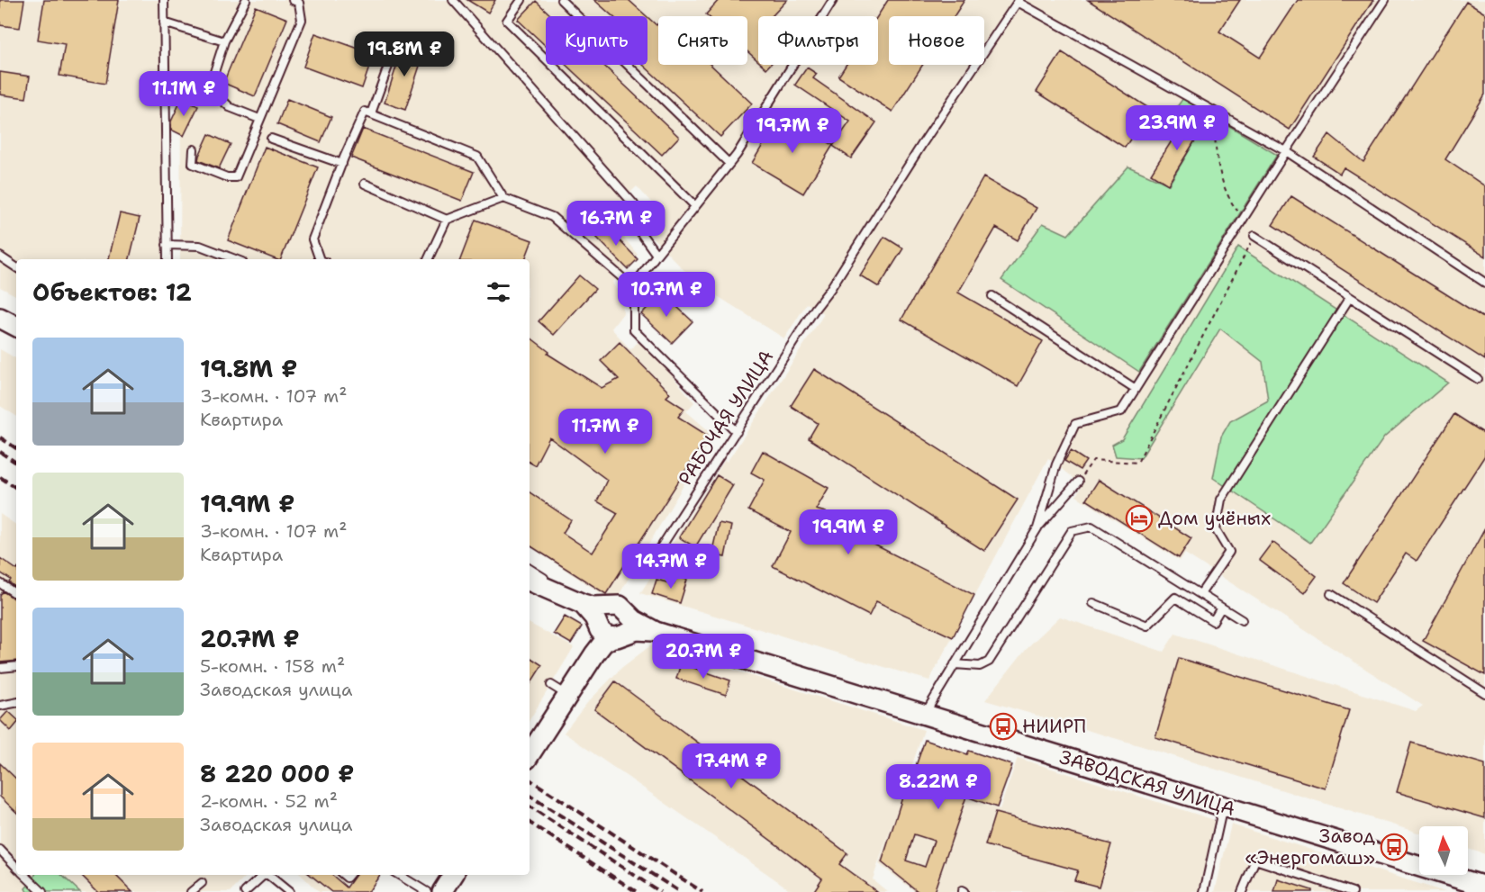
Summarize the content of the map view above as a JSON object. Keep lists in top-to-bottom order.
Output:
{
  "streets": {
    "street": ["ЗАВОДСКАЯ УЛИЦА"],
    "lane": ["РАБОЧАЯ УЛИЦА"]
  },
  "places": {
    "hotel": ["Дом учёных"],
    "bus stop": ["НИИРП", "Завод «Энергомаш»"]
  },
  "north": "top",
  "page": {
    "chip": [
      "Купить",
      "Снять",
      "Фильтры",
      "Новое"
    ],
    "price": [
      "19.8M ₽",
      "11.1M ₽",
      "23.9M ₽",
      "19.7M ₽",
      "16.7M ₽",
      "10.7M ₽",
      "11.7M ₽",
      "19.9M ₽",
      "14.7M ₽",
      "20.7M ₽",
      "17.4M ₽",
      "8.22M ₽"
    ],
    "heading": "Объектов: 12",
    "list": [
      {
        "name": "19.8M ₽",
        "note": "3-комн. · 107 m² · Квартира"
      },
      {
        "name": "19.9M ₽",
        "note": "3-комн. · 107 m² · Квартира"
      },
      {
        "name": "20.7M ₽",
        "note": "5-комн. · 158 m² · Заводская улица"
      },
      {
        "name": "8 220 000 ₽",
        "note": "2-комн. · 52 m² · Заводская улица"
      }
    ]
  }
}
